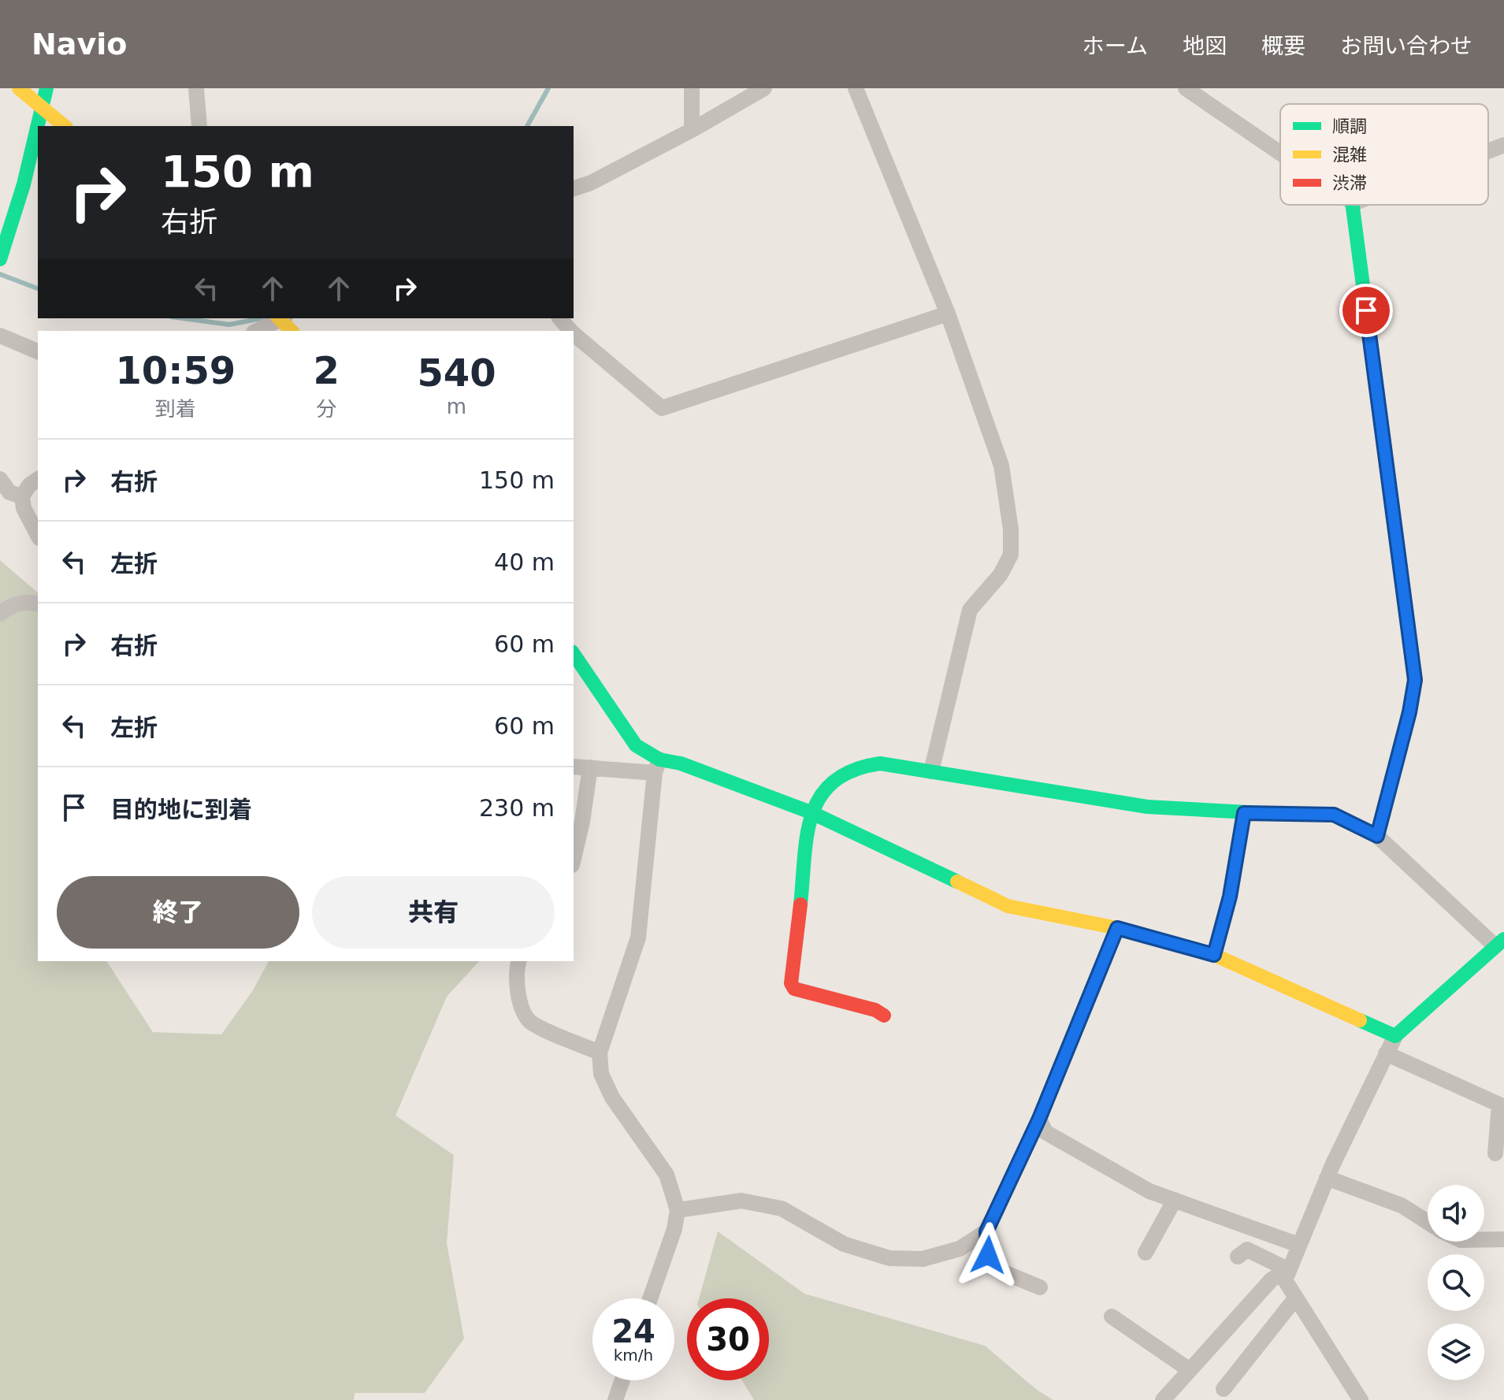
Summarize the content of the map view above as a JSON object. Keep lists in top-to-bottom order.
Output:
{
  "legend": ["順調", "混雑", "渋滞"],
  "page": {
    "header": "Navio",
    "nav": [
      "ホーム",
      "地図",
      "概要",
      "お問い合わせ"
    ],
    "turn": ["150 m", "右折"],
    "eta": [
      "10:59",
      "到着",
      "2",
      "分",
      "540",
      "m"
    ],
    "list": [
      {
        "name": "右折",
        "value": "150 m"
      },
      {
        "name": "左折",
        "value": "40 m"
      },
      {
        "name": "右折",
        "value": "60 m"
      },
      {
        "name": "左折",
        "value": "60 m"
      },
      {
        "name": "目的地に到着",
        "value": "230 m"
      }
    ],
    "buttons": ["終了", "共有"],
    "speed": "24 km/h",
    "limit": "30"
  }
}
